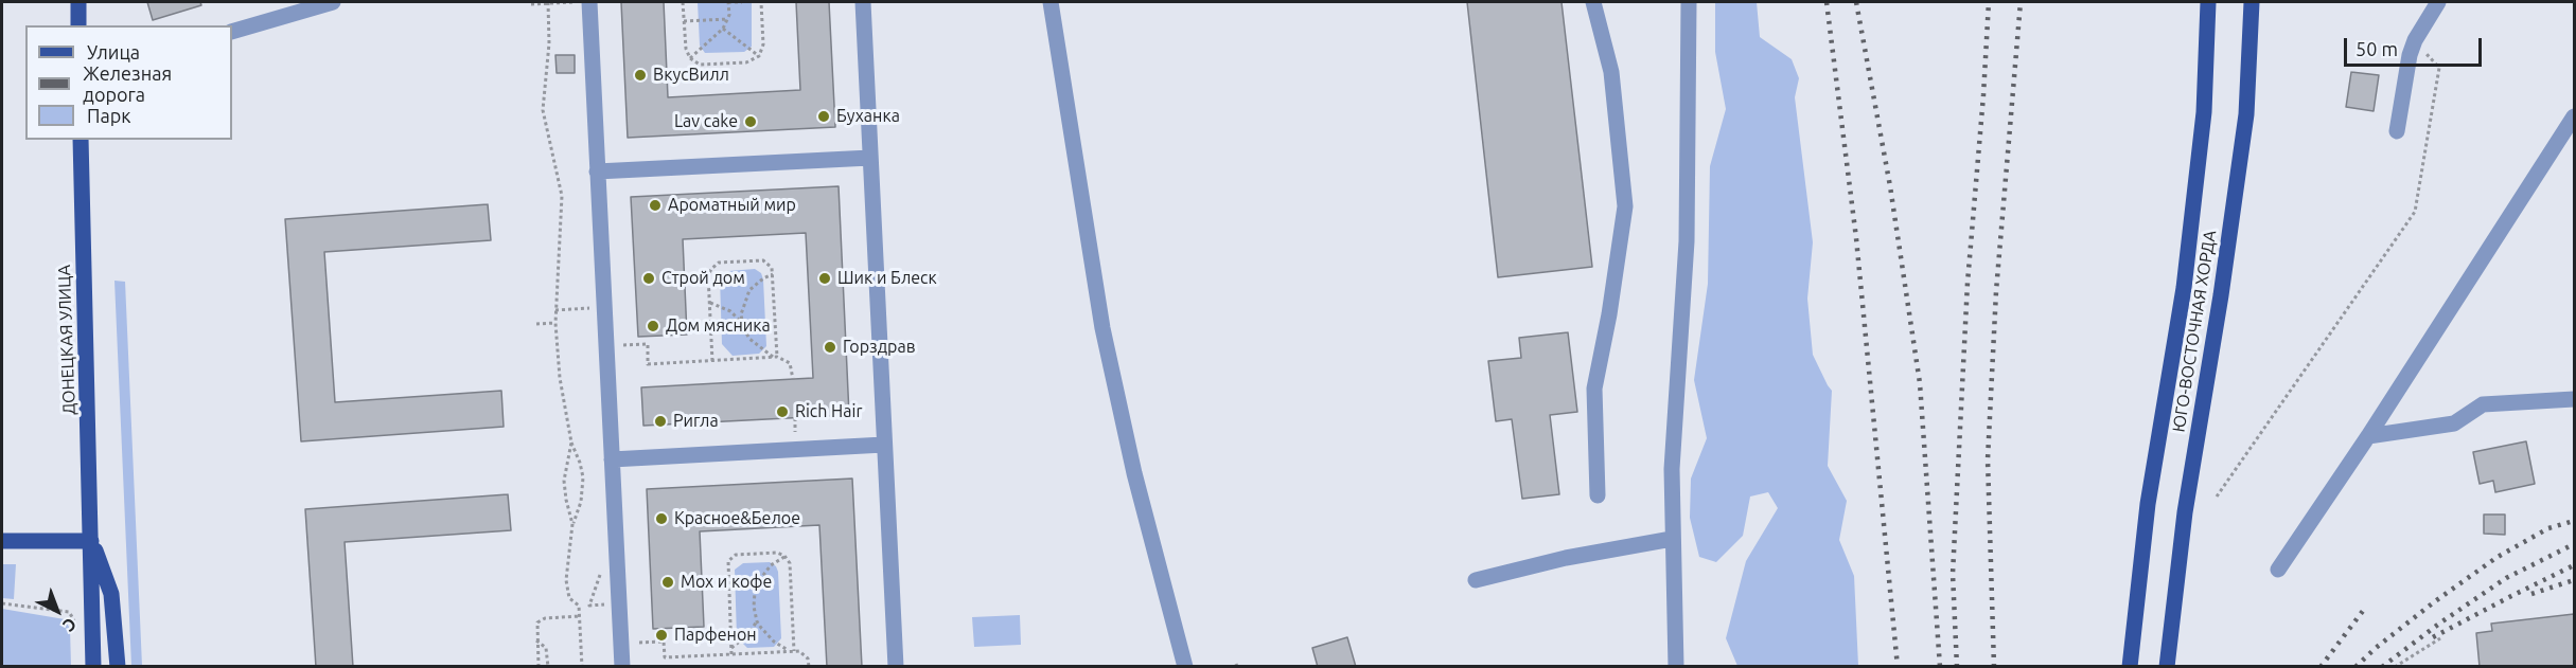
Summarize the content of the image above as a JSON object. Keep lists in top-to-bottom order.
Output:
{
  "streets": {
    "main road": ["ЮГО-ВОСТОЧНАЯ ХОРДА", "ДОНЕЦКАЯ УЛИЦА"]
  },
  "places": [
    "ВкусВилл",
    "Буханка",
    "Lav cake",
    "Ароматный мир",
    "Строй дом",
    "Шик и Блеск",
    "Дом мясника",
    "Горздрав",
    "Rich Hair",
    "Ригла",
    "Красное&Белое",
    "Мох и кофе",
    "Парфенон"
  ],
  "legend": ["Улица", "Железная дорога", "Парк"],
  "scale_bar": "50 m",
  "north": "bottom right"
}
